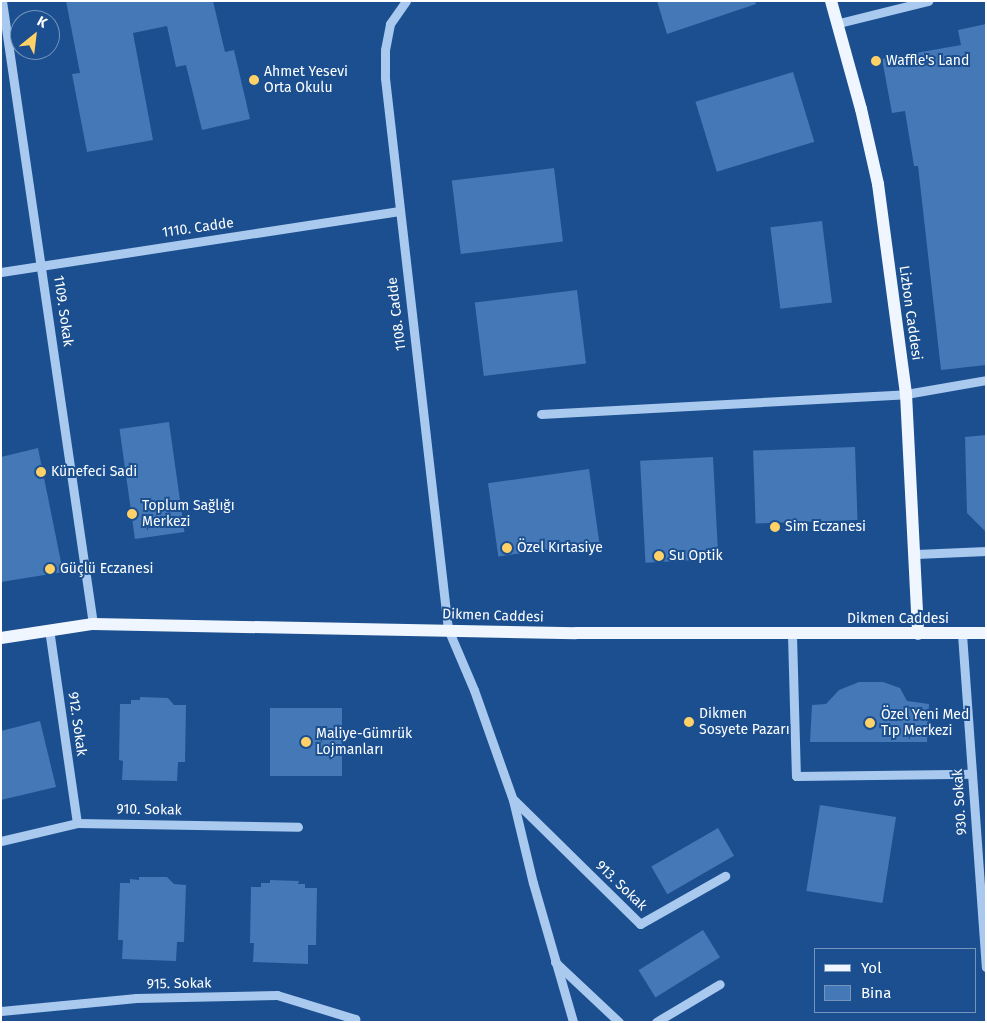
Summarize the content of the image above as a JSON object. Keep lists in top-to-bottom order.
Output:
{
  "streets": {
    "main road": ["Lizbon Caddesi", "Dikmen Caddesi"],
    "street": [
      "1110. Cadde",
      "1109. Sokak",
      "1108. Cadde",
      "912. Sokak",
      "930. Sokak",
      "910. Sokak",
      "913. Sokak",
      "915. Sokak"
    ]
  },
  "crossings": [
    ["1110. Cadde", "1109. Sokak"],
    ["1110. Cadde", "1108. Cadde"],
    ["1109. Sokak", "Dikmen Caddesi"],
    ["Lizbon Caddesi", "Dikmen Caddesi"],
    ["1108. Cadde", "Dikmen Caddesi"],
    ["1108. Cadde", "913. Sokak"],
    ["Dikmen Caddesi", "912. Sokak"],
    ["Dikmen Caddesi", "930. Sokak"],
    ["Dikmen Caddesi", "913. Sokak"],
    ["912. Sokak", "910. Sokak"]
  ],
  "places": [
    "Waffle's Land",
    "Ahmet Yesevi Orta Okulu",
    "Künefeci Sadi",
    "Toplum Sağlığı Merkezi",
    "Sim Eczanesi",
    "Özel Kırtasiye",
    "Su Optik",
    "Güçlü Eczanesi",
    "Dikmen Sosyete Pazarı",
    "Özel Yeni Med Tıp Merkezi",
    "Maliye-Gümrük Lojmanları"
  ],
  "legend": ["Yol", "Bina"],
  "north": "top right"
}
